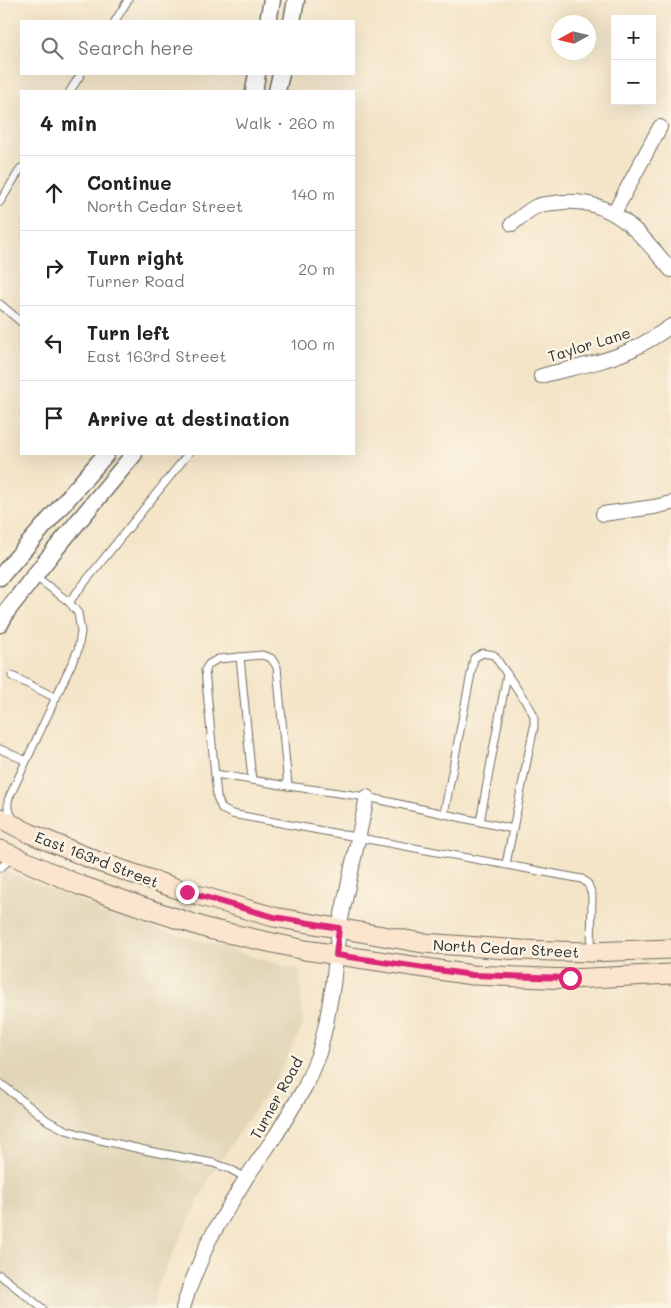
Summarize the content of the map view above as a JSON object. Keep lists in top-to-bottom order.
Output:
{
  "streets": {
    "main road": ["East 163rd Street", "North Cedar Street"],
    "street": ["Taylor Lane", "Turner Road"]
  },
  "crossings": [
    ["East 163rd Street", "North Cedar Street"],
    ["East 163rd Street", "Turner Road"],
    ["North Cedar Street", "Turner Road"]
  ],
  "north": "left",
  "page": {
    "map_buttons": ["+", "−"],
    "search": "Search here",
    "heading": ["4 min", "Walk · 260 m"],
    "list": [
      ["Continue", "North Cedar Street", "140 m"],
      ["Turn right", "Turner Road", "20 m"],
      ["Turn left", "East 163rd Street", "100 m"],
      "Arrive at destination"
    ]
  }
}
